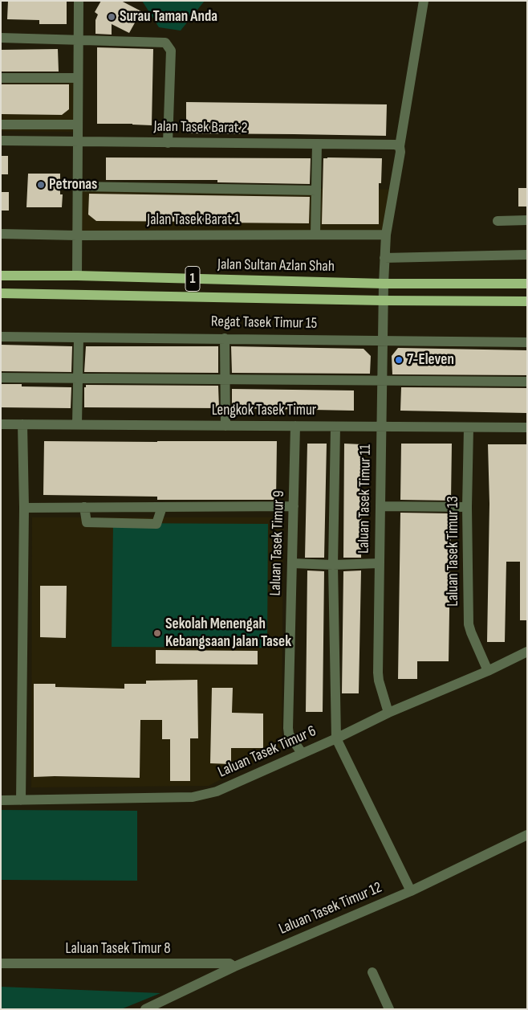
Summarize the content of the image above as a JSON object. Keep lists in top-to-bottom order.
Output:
{
  "streets": {
    "main road": ["Jalan Sultan Azlan Shah", "1"],
    "street": [
      "Jalan Tasek Barat 2",
      "Jalan Tasek Barat 1",
      "Regat Tasek Timur 15",
      "Lengkok Tasek Timur",
      "Laluan Tasek Timur 11",
      "Laluan Tasek Timur 9",
      "Laluan Tasek Timur 13",
      "Laluan Tasek Timur 6",
      "Laluan Tasek Timur 12",
      "Laluan Tasek Timur 8"
    ]
  },
  "crossings": [
    ["Jalan Tasek Barat 2", "Laluan Tasek Timur 11"],
    ["Jalan Tasek Barat 1", "Laluan Tasek Timur 11"],
    ["Jalan Sultan Azlan Shah", "Laluan Tasek Timur 11"],
    ["1", "Laluan Tasek Timur 11"],
    ["Regat Tasek Timur 15", "Laluan Tasek Timur 11"],
    ["Lengkok Tasek Timur", "Laluan Tasek Timur 11"],
    ["Lengkok Tasek Timur", "Laluan Tasek Timur 9"],
    ["Lengkok Tasek Timur", "Laluan Tasek Timur 13"],
    ["Laluan Tasek Timur 11", "Laluan Tasek Timur 6"],
    ["Laluan Tasek Timur 9", "Laluan Tasek Timur 6"],
    ["Laluan Tasek Timur 13", "Laluan Tasek Timur 6"],
    ["Laluan Tasek Timur 12", "Laluan Tasek Timur 8"]
  ],
  "places": [
    "Surau Taman Anda",
    "Petronas",
    "7-Eleven",
    "Sekolah Menengah Kebangsaan Jalan Tasek"
  ]
}
